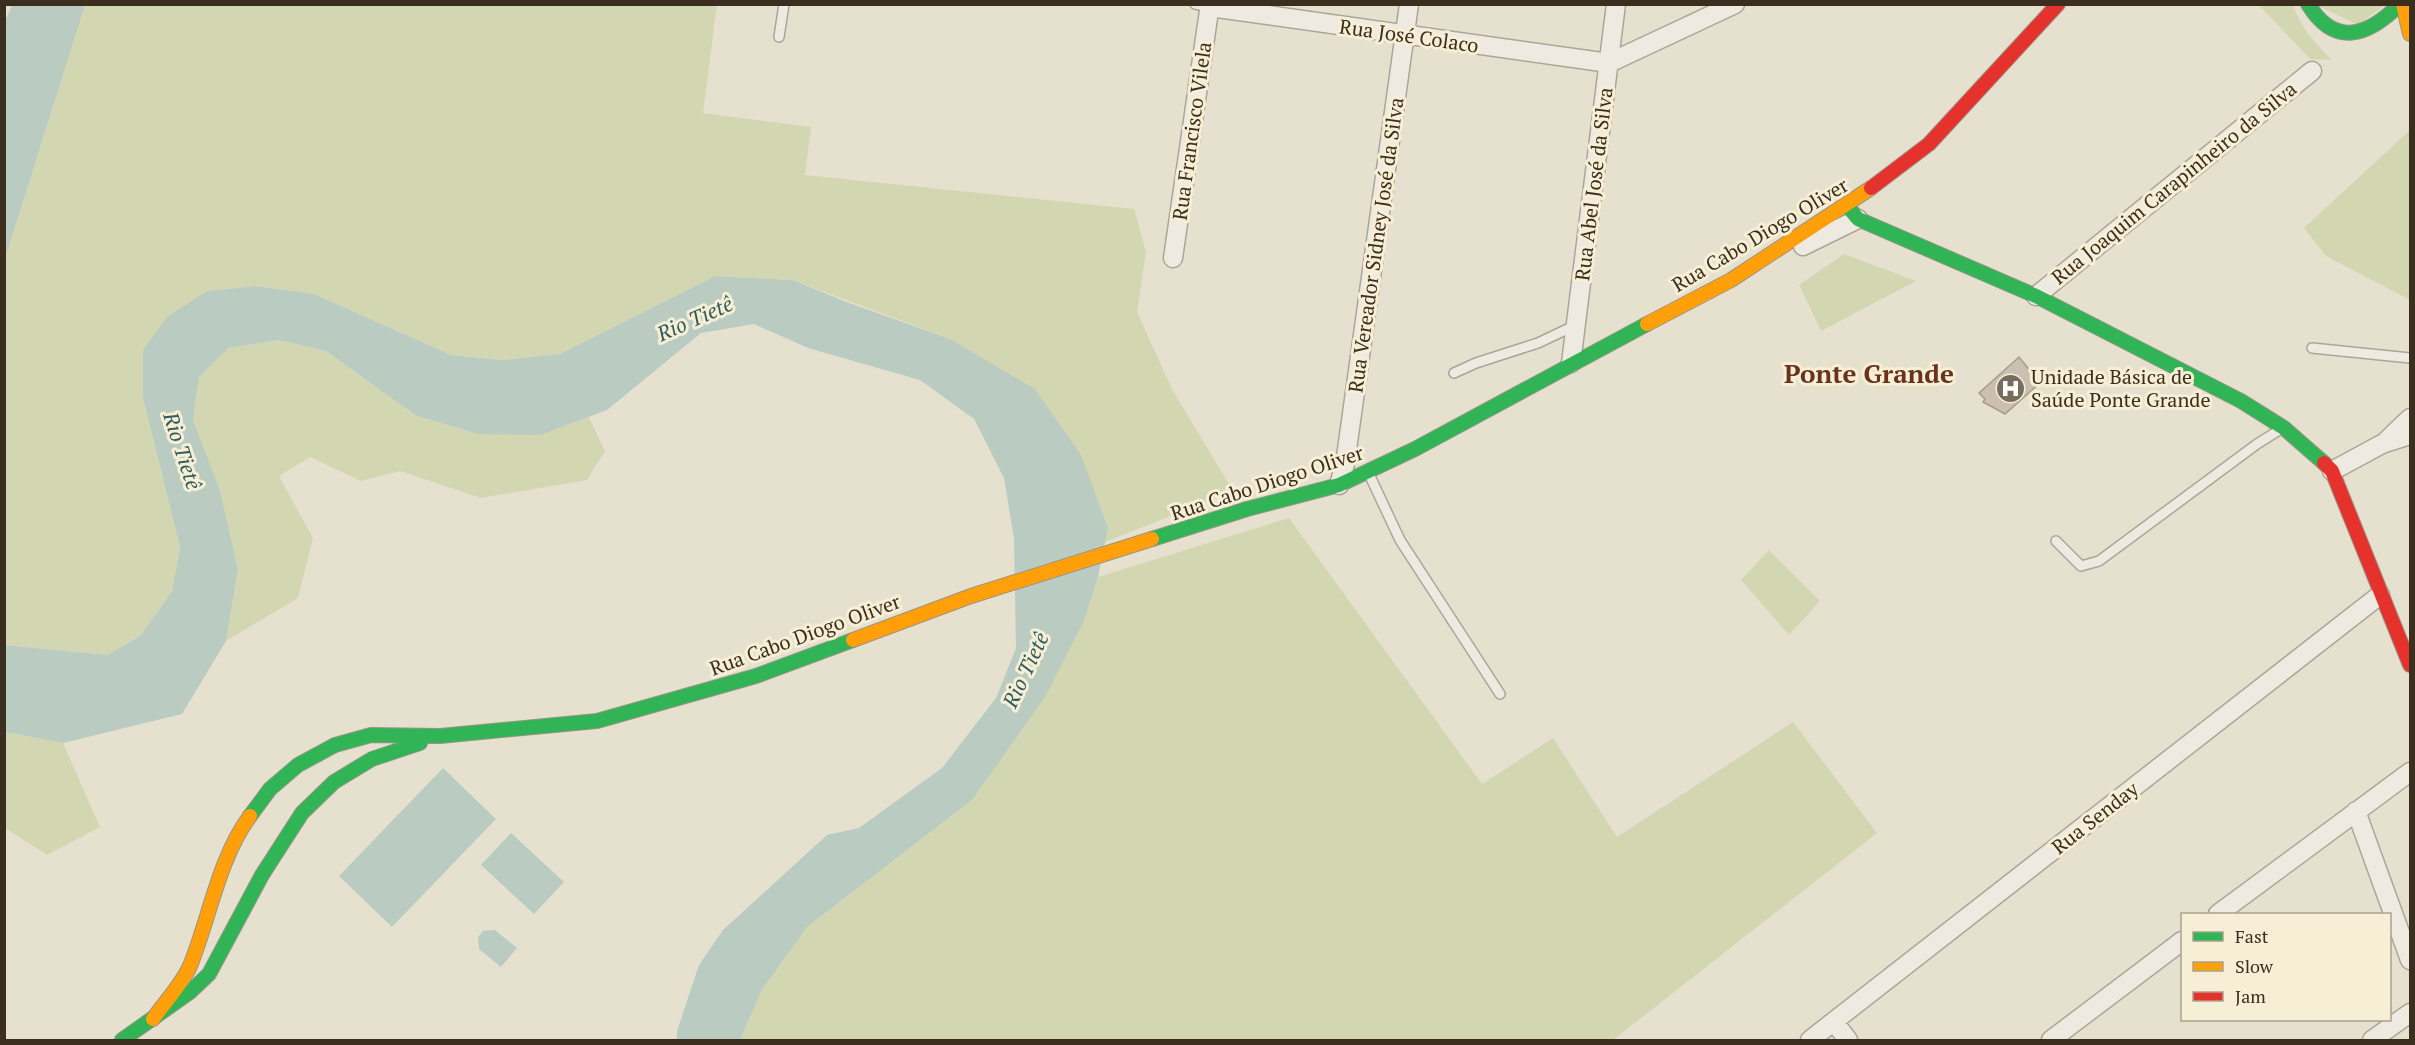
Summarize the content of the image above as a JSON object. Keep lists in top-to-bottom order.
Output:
{
  "streets": {
    "main road": ["Rua Cabo Diogo Oliver"],
    "street": [
      "Rua José Colaco",
      "Rua Francisco Vilela",
      "Rua Joaquim Carapinheiro da Silva",
      "Rua Abel José da Silva",
      "Rua Vereador Sidney José da Silva",
      "Rua Senday"
    ]
  },
  "crossings": [
    ["Rua José Colaco", "Rua Francisco Vilela"],
    ["Rua José Colaco", "Rua Abel José da Silva"],
    ["Rua José Colaco", "Rua Vereador Sidney José da Silva"],
    ["Rua Abel José da Silva", "Rua Cabo Diogo Oliver"],
    ["Rua Cabo Diogo Oliver", "Rua Vereador Sidney José da Silva"]
  ],
  "districts": ["Ponte Grande"],
  "water": ["Rio Tietê"],
  "places": {
    "hospital": ["Unidade Básica de Saúde Ponte Grande"]
  },
  "legend": ["Fast", "Slow", "Jam"]
}
